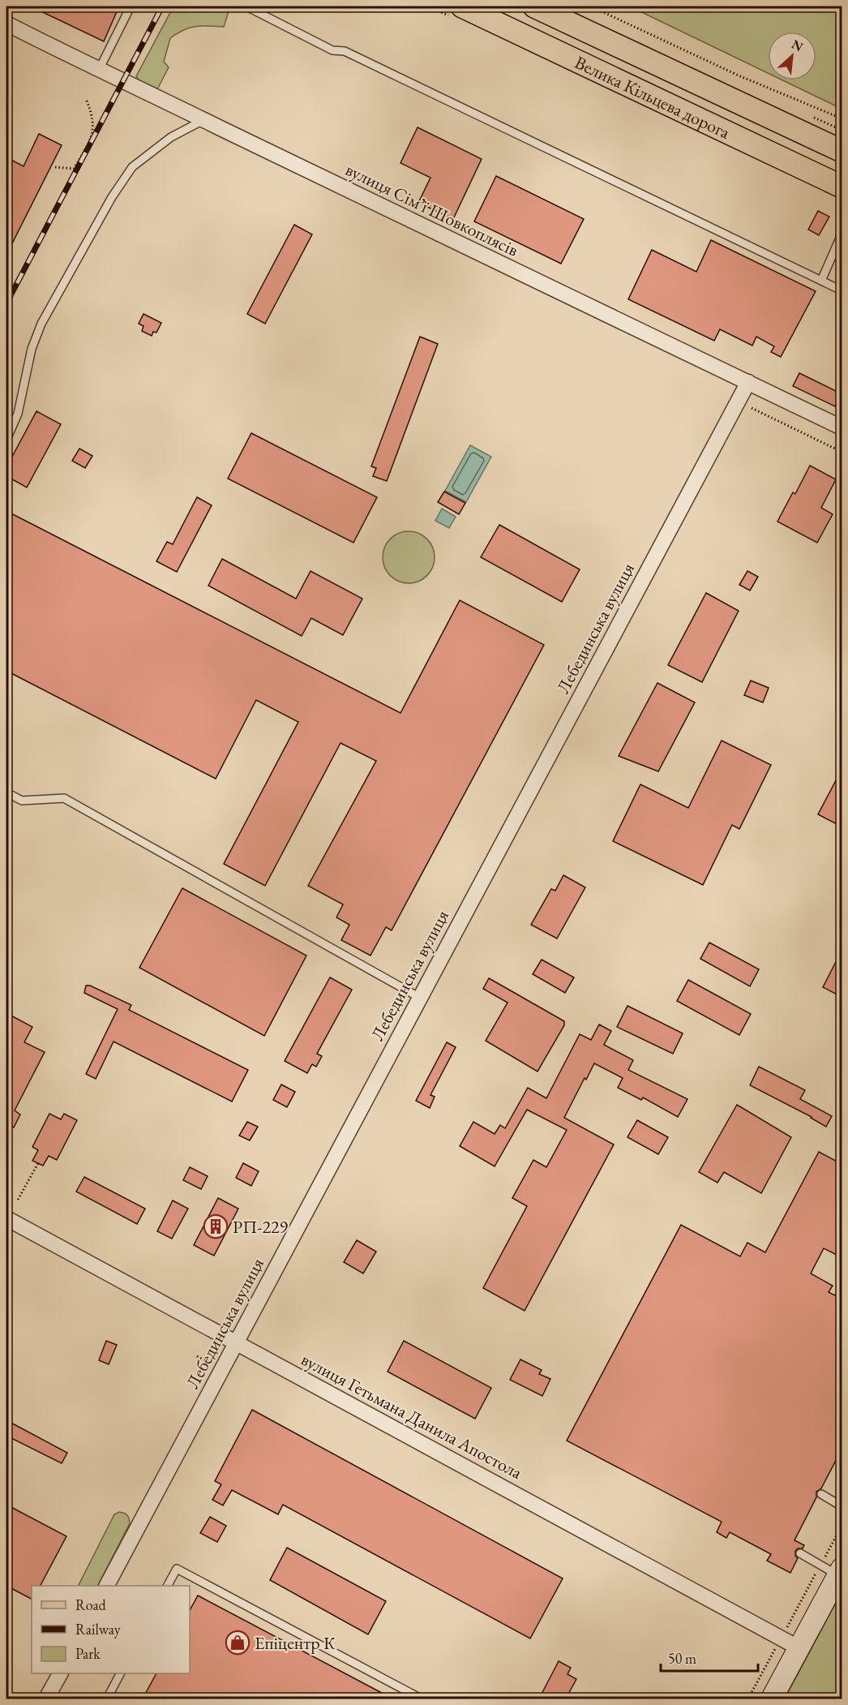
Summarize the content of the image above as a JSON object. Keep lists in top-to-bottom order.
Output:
{
  "streets": {
    "main road": ["Велика Кільцева дорога"],
    "street": ["вулиця Сімʼї Шовкоплясів", "Лебединська вулиця", "вулиця Гетьмана Данила Апостола"]
  },
  "crossings": [
    ["вулиця Сімʼї Шовкоплясів", "Лебединська вулиця"],
    ["Лебединська вулиця", "вулиця Гетьмана Данила Апостола"]
  ],
  "places": {
    "building": ["РП-229"],
    "shop": ["Епіцентр К"]
  },
  "legend": ["Road", "Railway", "Park"],
  "scale_bar": "50 m",
  "north": "top right"
}
